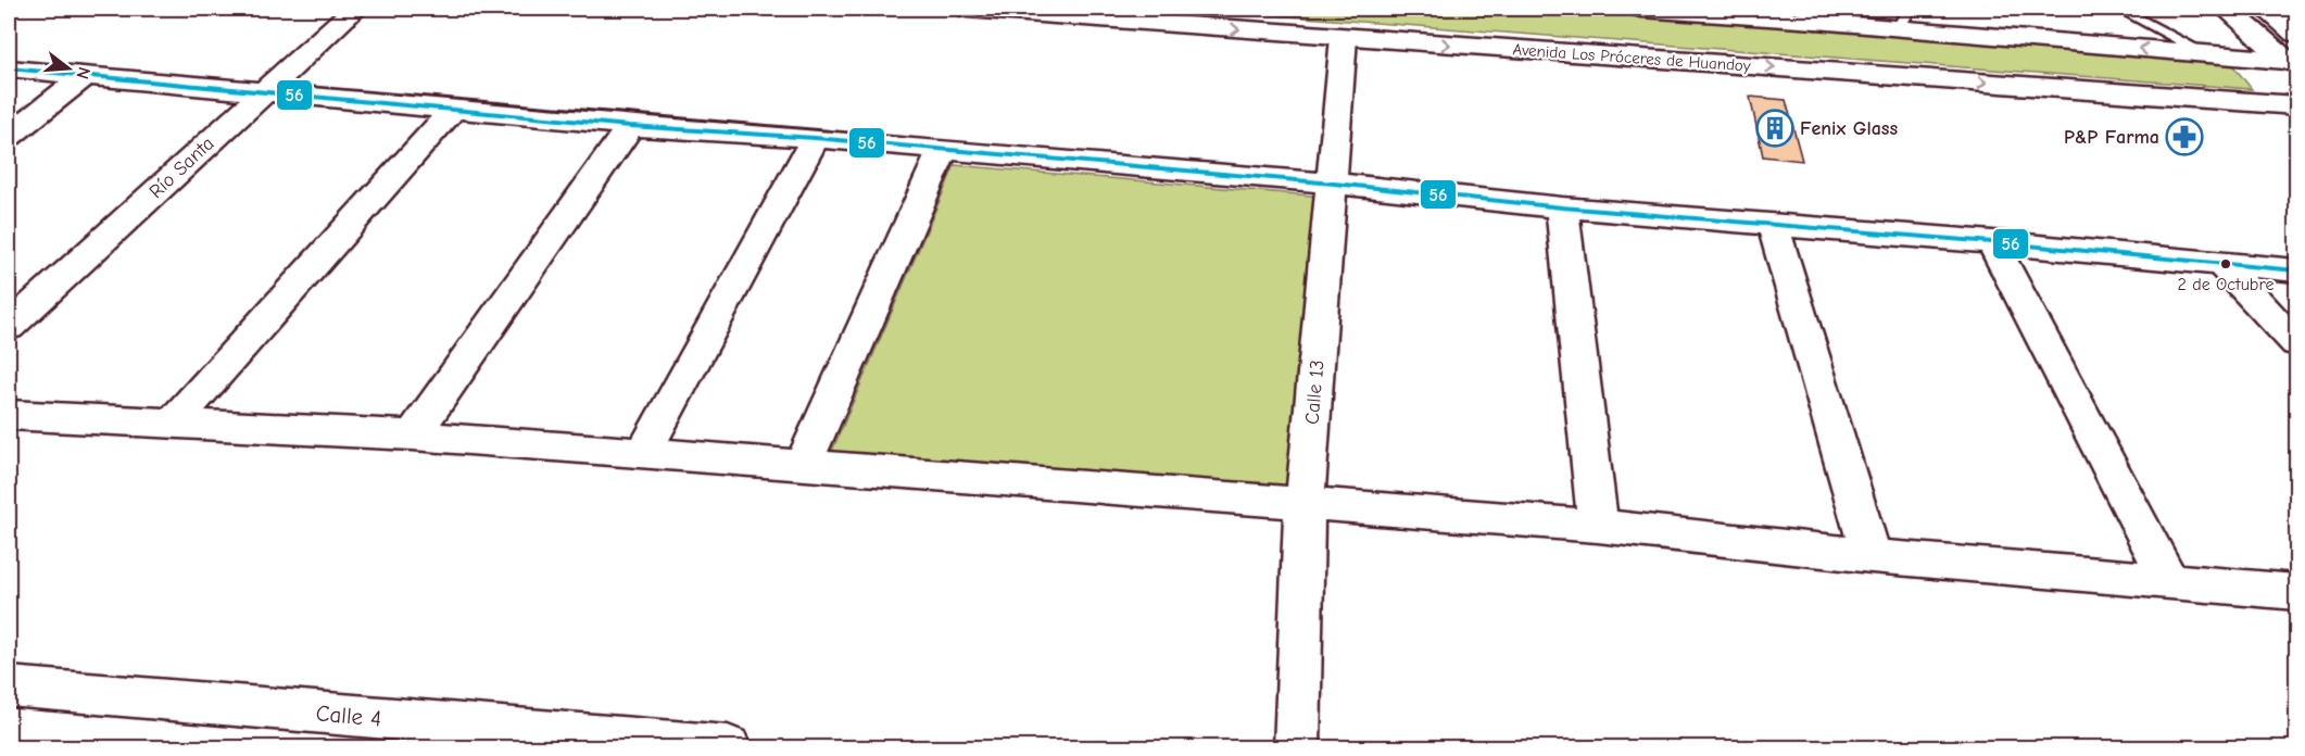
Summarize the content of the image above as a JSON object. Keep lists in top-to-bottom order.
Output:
{
  "streets": {
    "street": [
      "Avenida Los Próceres de Huandoy",
      "Río Santa",
      "Calle 13",
      "Calle 4"
    ]
  },
  "crossings": [
    ["Avenida Los Próceres de Huandoy", "Calle 13"]
  ],
  "places": {
    "building": ["Fenix Glass"],
    "pharmacy": ["P&P Farma"],
    "other": ["2 de Octubre"]
  },
  "lines": ["transit line 56"],
  "north": "right"
}
